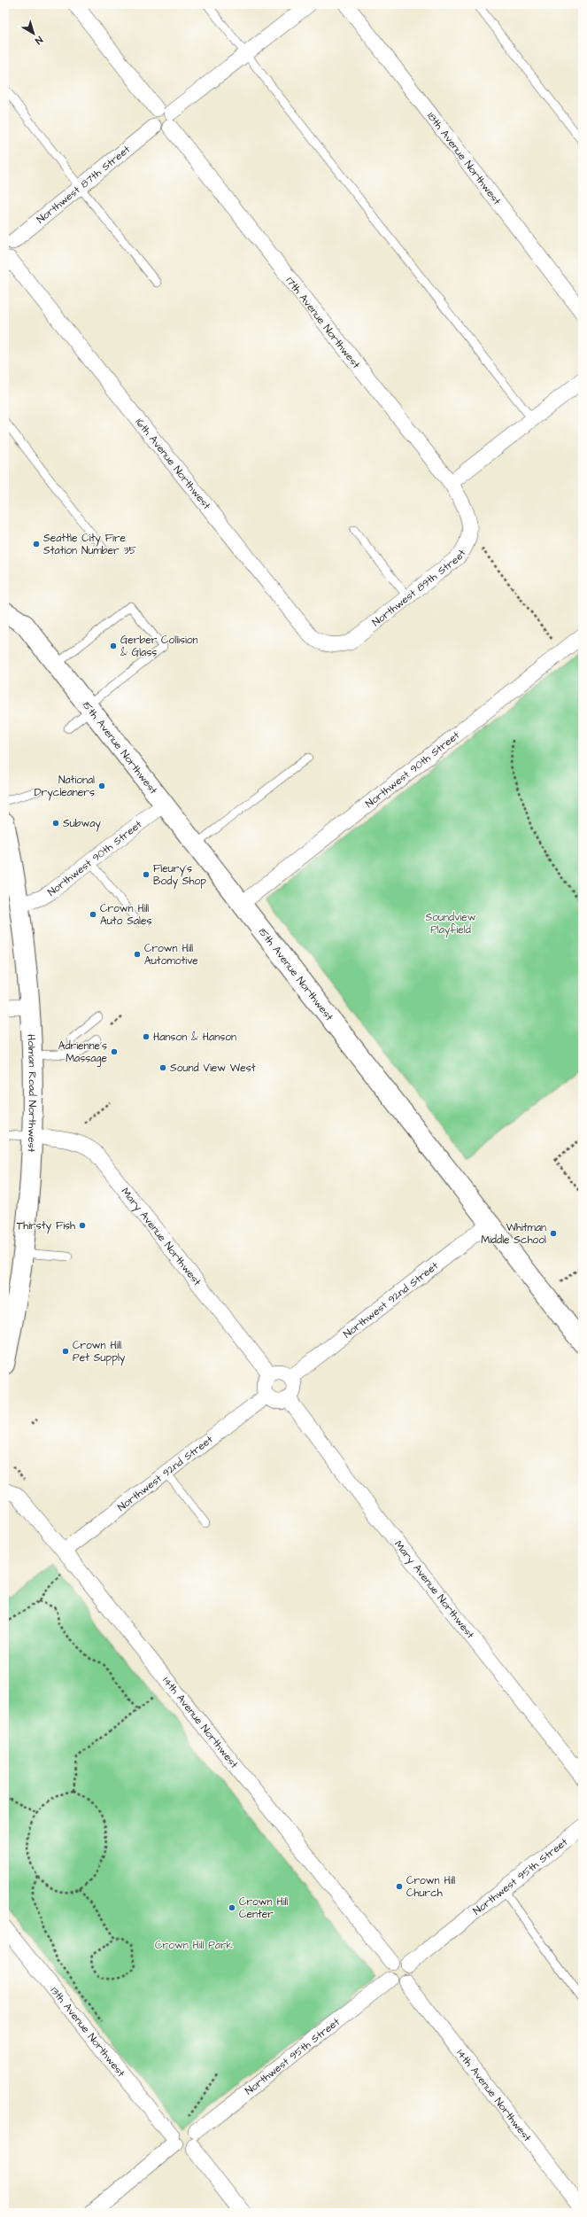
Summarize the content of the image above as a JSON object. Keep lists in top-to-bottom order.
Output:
{
  "streets": {
    "main road": ["15th Avenue Northwest", "Holman Road Northwest"],
    "street": [
      "18th Avenue Northwest",
      "Northwest 87th Street",
      "17th Avenue Northwest",
      "16th Avenue Northwest",
      "Northwest 89th Street",
      "Northwest 90th Street",
      "Mary Avenue Northwest",
      "Northwest 92nd Street",
      "14th Avenue Northwest",
      "Northwest 95th Street",
      "13th Avenue Northwest"
    ]
  },
  "crossings": [
    ["Northwest 87th Street", "17th Avenue Northwest"],
    ["17th Avenue Northwest", "Northwest 89th Street"],
    ["16th Avenue Northwest", "Northwest 89th Street"],
    ["15th Avenue Northwest", "Northwest 90th Street"],
    ["15th Avenue Northwest", "Northwest 92nd Street"],
    ["Northwest 90th Street", "Holman Road Northwest"],
    ["Holman Road Northwest", "Mary Avenue Northwest"],
    ["Mary Avenue Northwest", "Northwest 92nd Street"],
    ["Northwest 92nd Street", "14th Avenue Northwest"],
    ["14th Avenue Northwest", "Northwest 95th Street"]
  ],
  "parks": ["Soundview Playfield", "Crown Hill Park"],
  "places": [
    "Seattle City Fire Station Number 35",
    "Gerber Collision & Glass",
    "National Drycleaners",
    "Subway",
    "Fleury's Body Shop",
    "Crown Hill Auto Sales",
    "Crown Hill Automotive",
    "Hanson & Hanson",
    "Adrienne's Massage",
    "Sound View West",
    "Thirsty Fish",
    "Whitman Middle School",
    "Crown Hill Pet Supply",
    "Crown Hill Church",
    "Crown Hill Center"
  ],
  "north": "bottom right"
}
